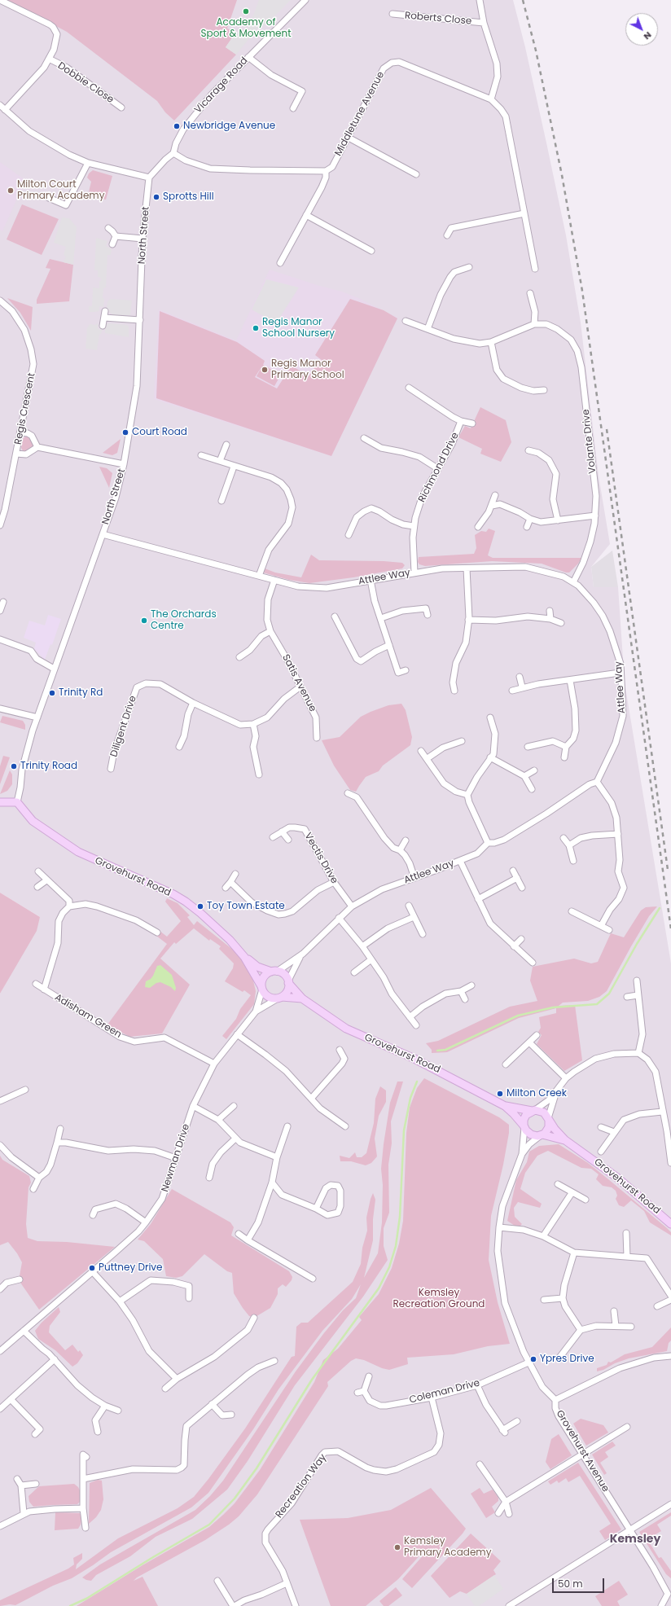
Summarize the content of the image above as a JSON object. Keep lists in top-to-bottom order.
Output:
{
  "streets": {
    "street": [
      "Roberts Close",
      "Dobbie Close",
      "Vicarage Road",
      "Middletune Avenue",
      "North Street",
      "Regis Crescent",
      "Volante Drive",
      "Richmond Drive",
      "Attlee Way",
      "Satis Avenue",
      "Diligent Drive",
      "Vectis Drive",
      "Grovehurst Road",
      "Adisham Green",
      "Newman Drive",
      "Coleman Drive",
      "Grovehurst Avenue",
      "Recreation Way"
    ]
  },
  "crossings": [
    ["Roberts Close", "Middletune Avenue"],
    ["Vicarage Road", "North Street"],
    ["North Street", "Attlee Way"],
    ["North Street", "Grovehurst Road"],
    ["Volante Drive", "Attlee Way"],
    ["Richmond Drive", "Attlee Way"],
    ["Attlee Way", "Satis Avenue"],
    ["Attlee Way", "Vectis Drive"],
    ["Attlee Way", "Grovehurst Road"],
    ["Attlee Way", "Newman Drive"],
    ["Grovehurst Road", "Newman Drive"],
    ["Grovehurst Road", "Grovehurst Avenue"],
    ["Adisham Green", "Newman Drive"],
    ["Coleman Drive", "Grovehurst Avenue"],
    ["Coleman Drive", "Recreation Way"]
  ],
  "districts": ["Kemsley"],
  "parks": ["Kemsley Recreation Ground"],
  "places": [
    "Academy of Sport & Movement",
    "Newbridge Avenue",
    "Milton Court Primary Academy",
    "Sprotts Hill",
    "Regis Manor School Nursery",
    "Regis Manor Primary School",
    "Court Road",
    "The Orchards Centre",
    "Trinity Rd",
    "Trinity Road",
    "Toy Town Estate",
    "Milton Creek",
    "Puttney Drive",
    "Ypres Drive",
    "Kemsley Primary Academy"
  ],
  "scale_bar": "50 m",
  "north": "bottom right"
}
